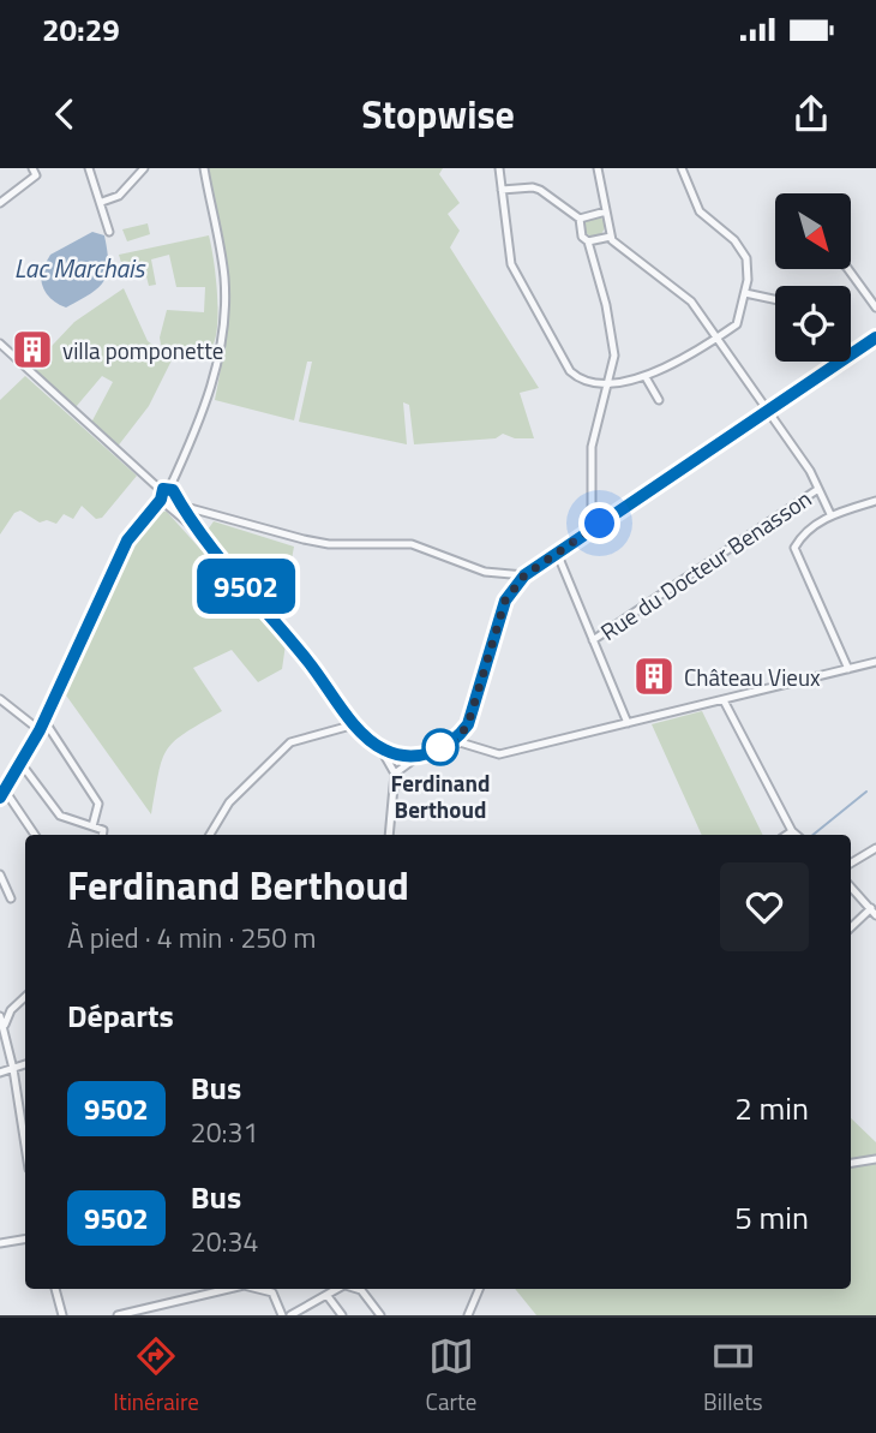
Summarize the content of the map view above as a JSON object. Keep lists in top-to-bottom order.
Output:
{
  "streets": {
    "street": ["Rue du Docteur Benasson"]
  },
  "water": ["Lac Marchais"],
  "places": {
    "building": ["villa pomponette", "Château Vieux"],
    "other": ["Ferdinand Berthoud"]
  },
  "lines": ["bus line 9502"],
  "north": "bottom right",
  "page": {
    "status": "20:29",
    "header": "Stopwise",
    "on_map": "9502",
    "heading": [
      ["Ferdinand Berthoud", "À pied · 4 min · 250 m"],
      "Départs"
    ],
    "list": [
      {
        "mark": "9502",
        "name": "Bus",
        "note": "20:31",
        "value": "2 min"
      },
      {
        "mark": "9502",
        "name": "Bus",
        "note": "20:34",
        "value": "5 min"
      }
    ],
    "tabs": ["Itinéraire", "Carte", "Billets"]
  }
}
